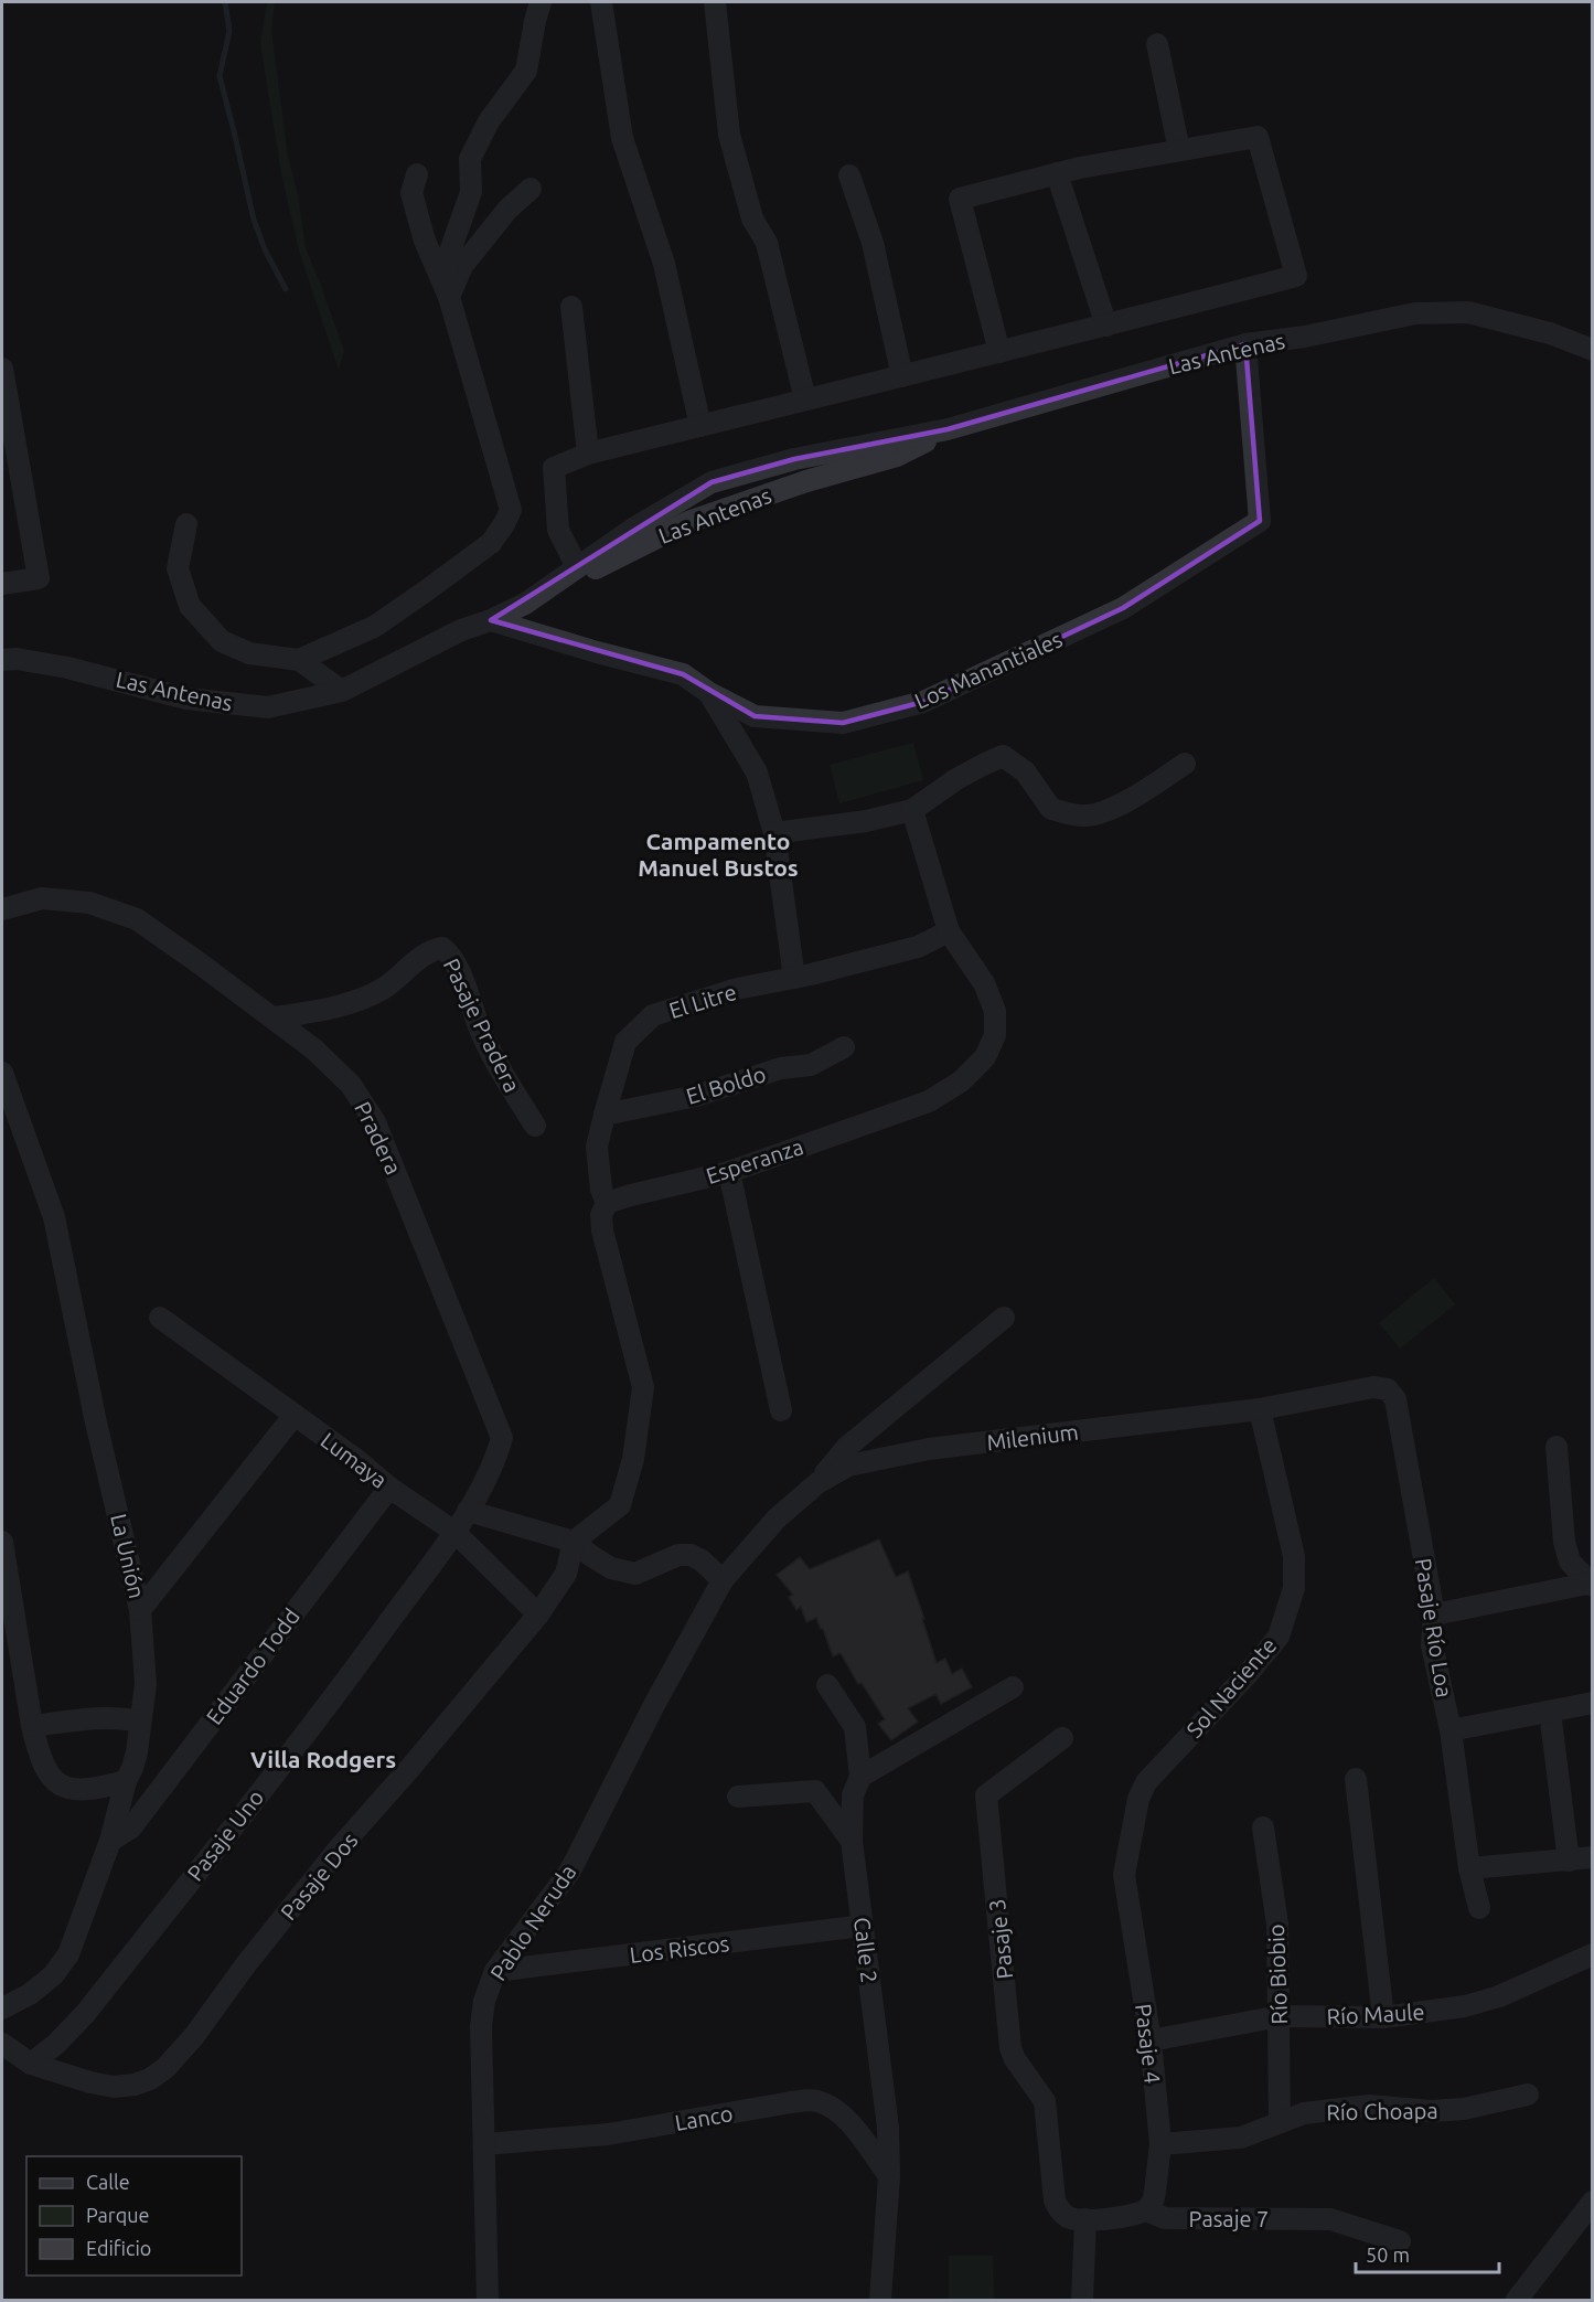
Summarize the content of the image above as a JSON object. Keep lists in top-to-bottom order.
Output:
{
  "streets": {
    "street": [
      "Las Antenas",
      "Los Manantiales",
      "El Litre",
      "Pasaje Pradera",
      "El Boldo",
      "Pradera",
      "Esperanza",
      "Milenium",
      "Lumaya",
      "La Unión",
      "Pasaje Río Loa",
      "Eduardo Todd",
      "Sol Naciente",
      "Pasaje Uno",
      "Pasaje Dos",
      "Pablo Neruda",
      "Pasaje 3",
      "Los Riscos",
      "Calle 2",
      "Río Biobio",
      "Río Maule",
      "Pasaje 4",
      "Río Choapa",
      "Lanco",
      "Pasaje 7"
    ]
  },
  "crossings": [
    ["Las Antenas", "Los Manantiales"],
    ["El Litre", "El Boldo"],
    ["El Litre", "Esperanza"],
    ["Pasaje Pradera", "Pradera"],
    ["Pradera", "Lumaya"],
    ["Pradera", "Pasaje Uno"],
    ["Milenium", "Pasaje Río Loa"],
    ["Milenium", "Sol Naciente"],
    ["Milenium", "Pablo Neruda"],
    ["Lumaya", "Eduardo Todd"],
    ["Lumaya", "Pasaje Uno"],
    ["Lumaya", "Pasaje Dos"],
    ["La Unión", "Eduardo Todd"],
    ["Sol Naciente", "Pasaje 4"],
    ["Pasaje Uno", "Pasaje Dos"],
    ["Pablo Neruda", "Los Riscos"],
    ["Pablo Neruda", "Lanco"],
    ["Pasaje 3", "Pasaje 7"],
    ["Los Riscos", "Calle 2"],
    ["Calle 2", "Lanco"],
    ["Río Biobio", "Río Maule"],
    ["Río Biobio", "Río Choapa"],
    ["Río Maule", "Pasaje 4"],
    ["Pasaje 4", "Río Choapa"],
    ["Pasaje 4", "Pasaje 7"]
  ],
  "districts": ["Campamento Manuel Bustos", "Villa Rodgers"],
  "legend": ["Calle", "Parque", "Edificio"],
  "scale_bar": "50 m"
}
